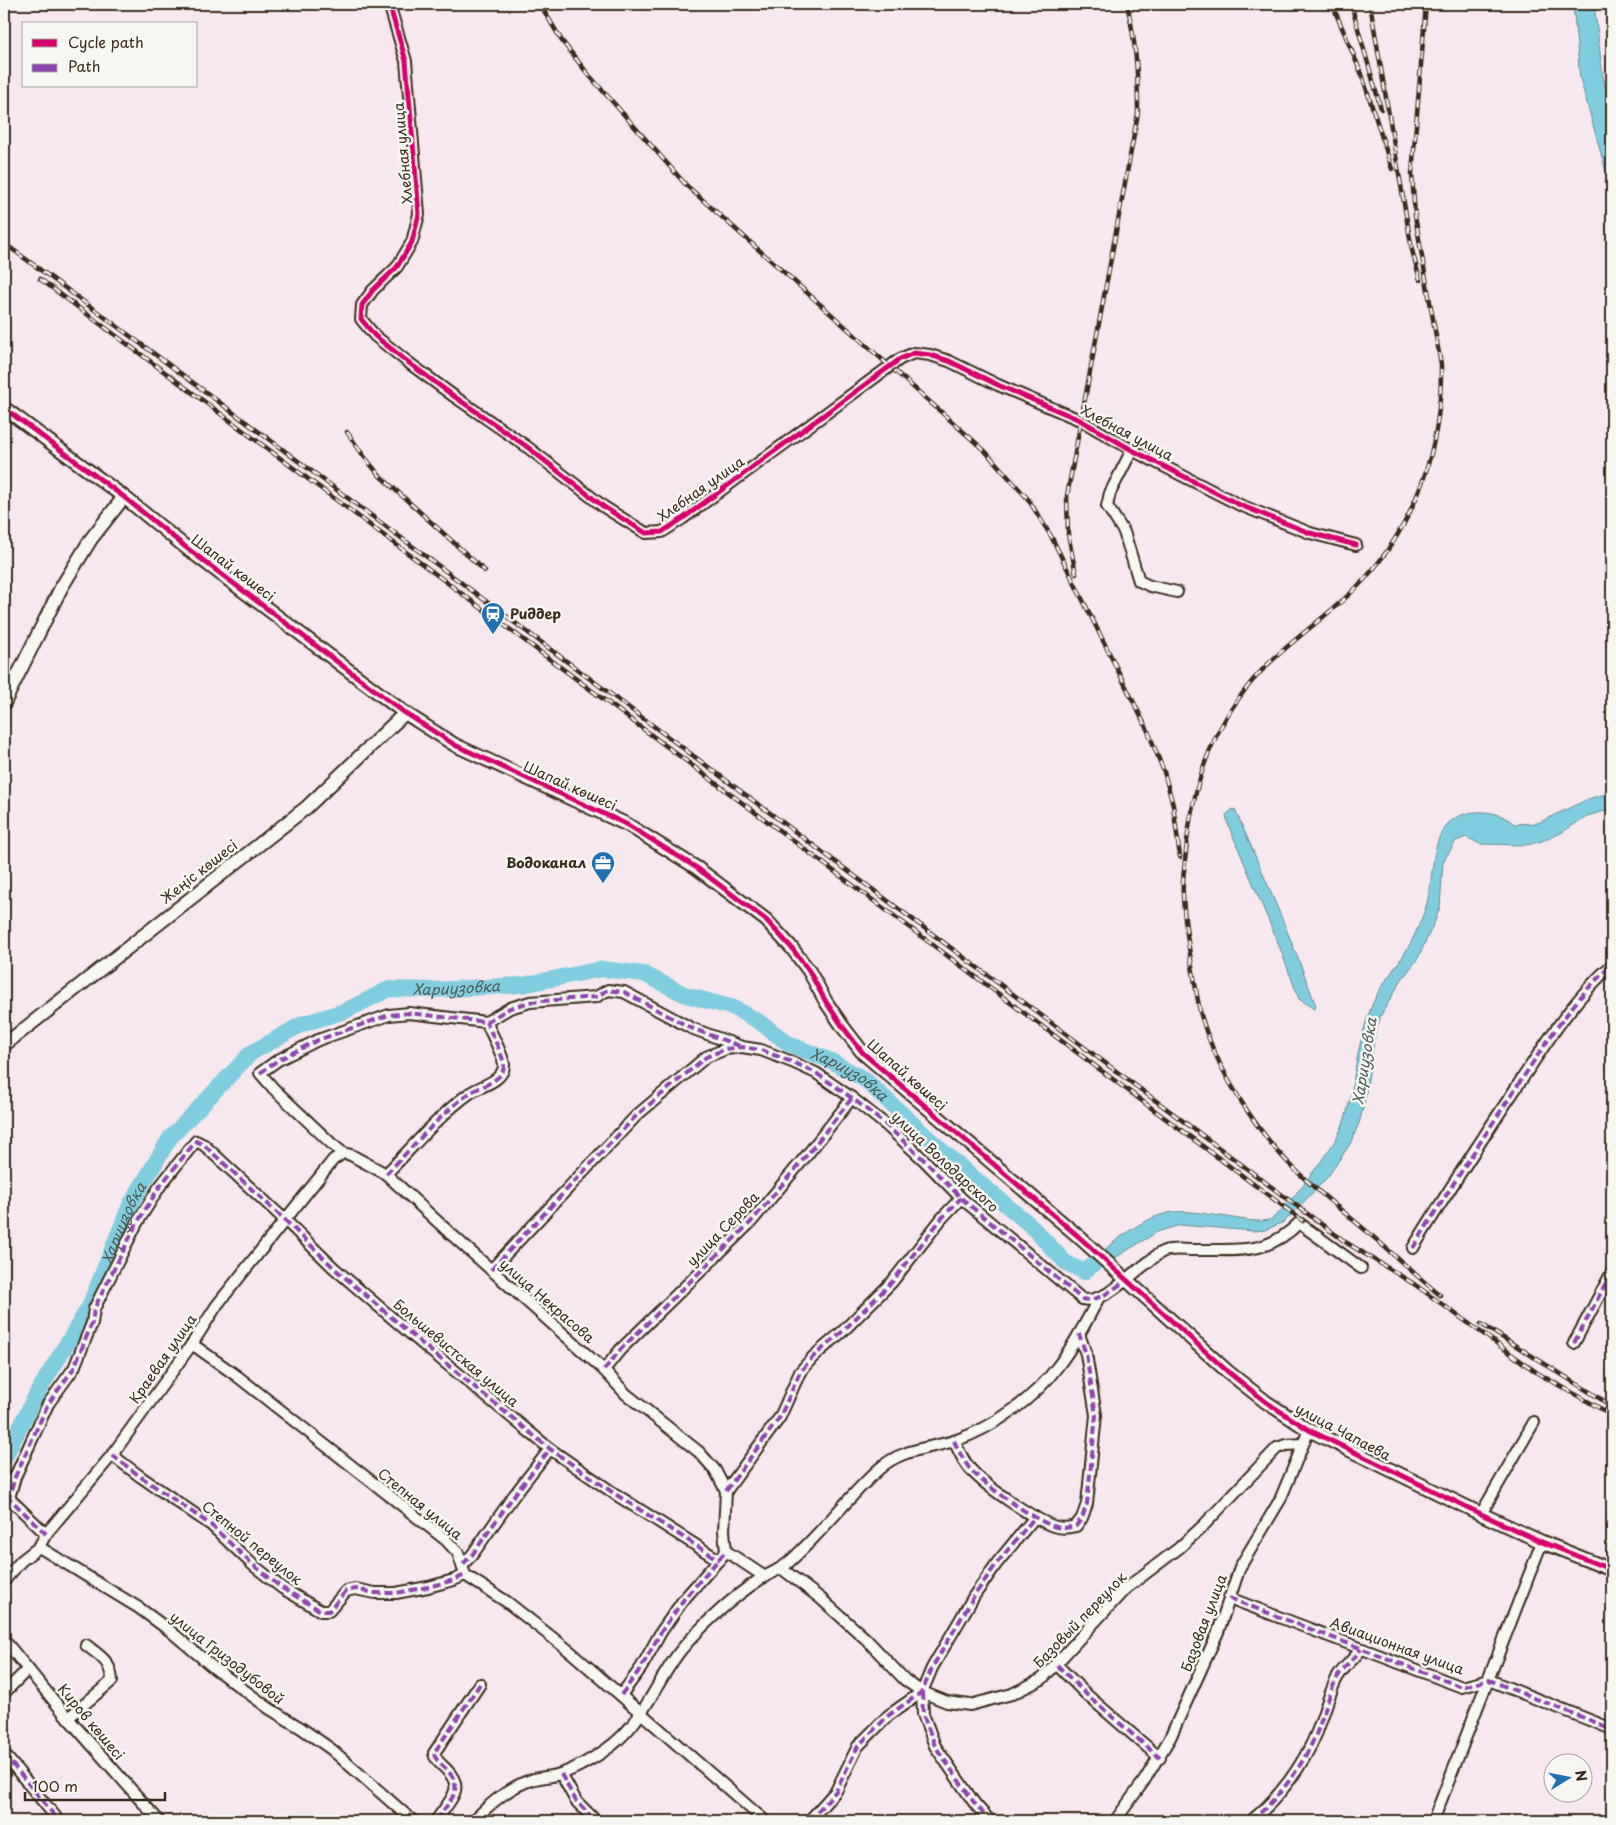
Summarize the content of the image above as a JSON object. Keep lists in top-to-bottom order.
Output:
{
  "streets": {
    "street": [
      "Хлебная улица",
      "Шапай көшесі",
      "Жеңіс көшесі",
      "улица Володарского",
      "улица Серова",
      "улица Некрасова",
      "Большевистская улица",
      "Краевая улица",
      "улица Чапаева",
      "Степная улица",
      "Степной переулок",
      "Базовый переулок",
      "Базовая улица",
      "Авиационная улица",
      "улица Гризодубовой",
      "Киров көшесі"
    ]
  },
  "crossings": [
    ["Шапай көшесі", "Жеңіс көшесі"],
    ["Шапай көшесі", "улица Чапаева"],
    ["улица Володарского", "улица Серова"],
    ["улица Володарского", "улица Некрасова"],
    ["улица Серова", "улица Некрасова"],
    ["улица Некрасова", "Краевая улица"],
    ["Большевистская улица", "Краевая улица"],
    ["Краевая улица", "Степная улица"],
    ["Краевая улица", "Степной переулок"],
    ["Краевая улица", "улица Гризодубовой"],
    ["улица Чапаева", "Базовая улица"],
    ["Степная улица", "Степной переулок"],
    ["Базовый переулок", "Базовая улица"],
    ["Базовая улица", "Авиационная улица"]
  ],
  "water": ["Хариузовка"],
  "places": {
    "station": ["Риддер"],
    "office": ["Водоканал"]
  },
  "legend": ["Cycle path", "Path"],
  "scale_bar": "100 m",
  "north": "right"
}
